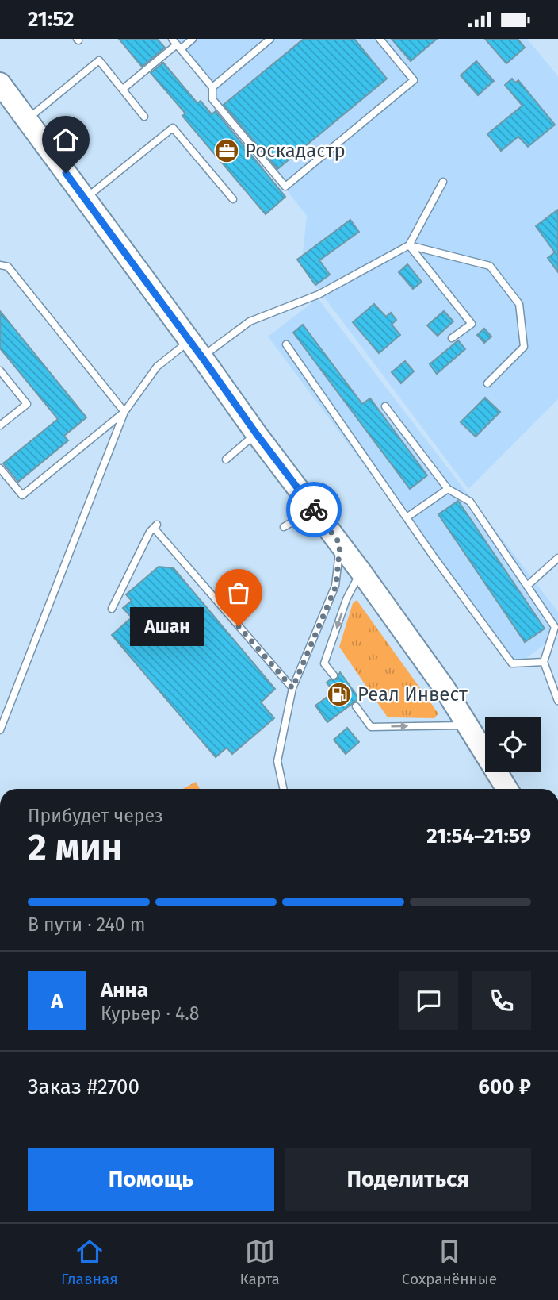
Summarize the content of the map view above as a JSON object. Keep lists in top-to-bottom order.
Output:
{
  "places": {
    "office": ["Роскадастр"],
    "other": ["Ашан"],
    "fuel station": ["Реал Инвест"]
  },
  "page": {
    "status": "21:52",
    "bubble": "Ашан",
    "heading": ["2 мин", "Прибудет через", "21:54–21:59"],
    "panel": [
      "Анна",
      "Курьер · 4.8",
      "Заказ #2700",
      "600 ₽"
    ],
    "bar": "В пути · 240 m",
    "round": "А",
    "buttons": ["Помощь", "Поделиться"],
    "tabs": ["Главная", "Карта", "Сохранённые"]
  }
}
